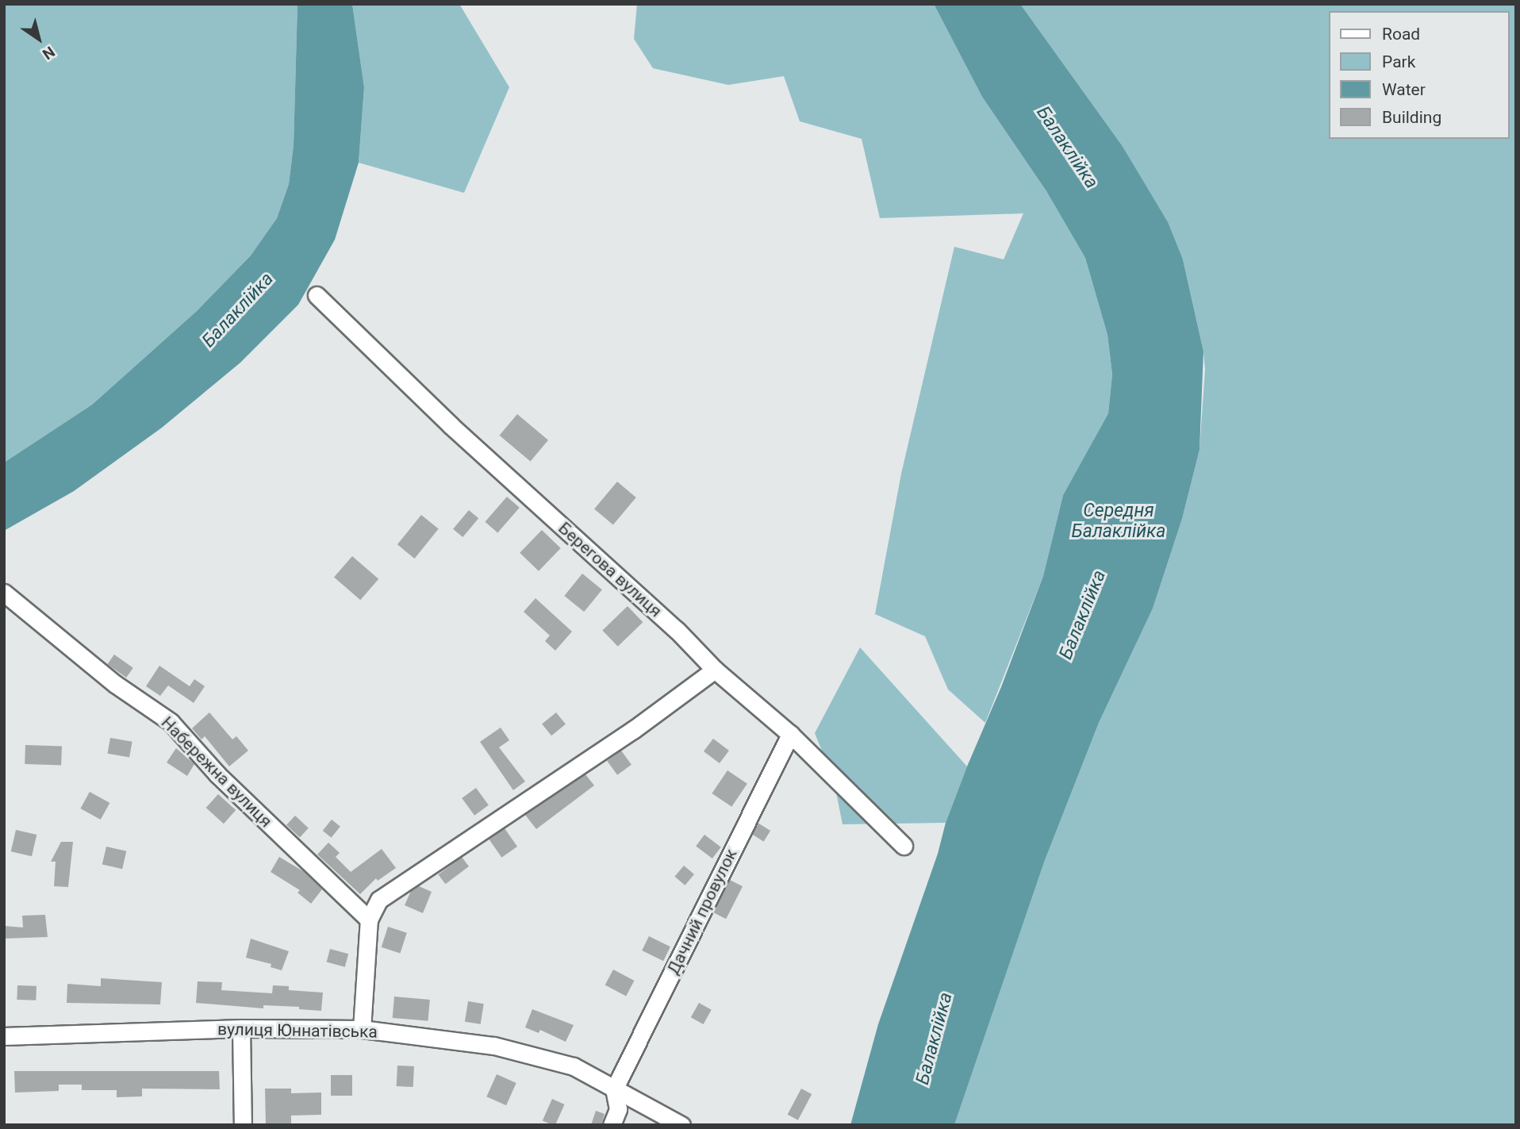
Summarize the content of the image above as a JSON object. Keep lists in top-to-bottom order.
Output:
{
  "streets": {
    "street": [
      "Берегова вулиця",
      "Набережна вулиця",
      "Дачний провулок",
      "вулиця Юннатівська"
    ]
  },
  "crossings": [
    ["Берегова вулиця", "Дачний провулок"],
    ["Дачний провулок", "вулиця Юннатівська"]
  ],
  "water": ["Балаклійка", "Середня Балаклійка"],
  "legend": [
    "Road",
    "Park",
    "Water",
    "Building"
  ],
  "north": "bottom right"
}
